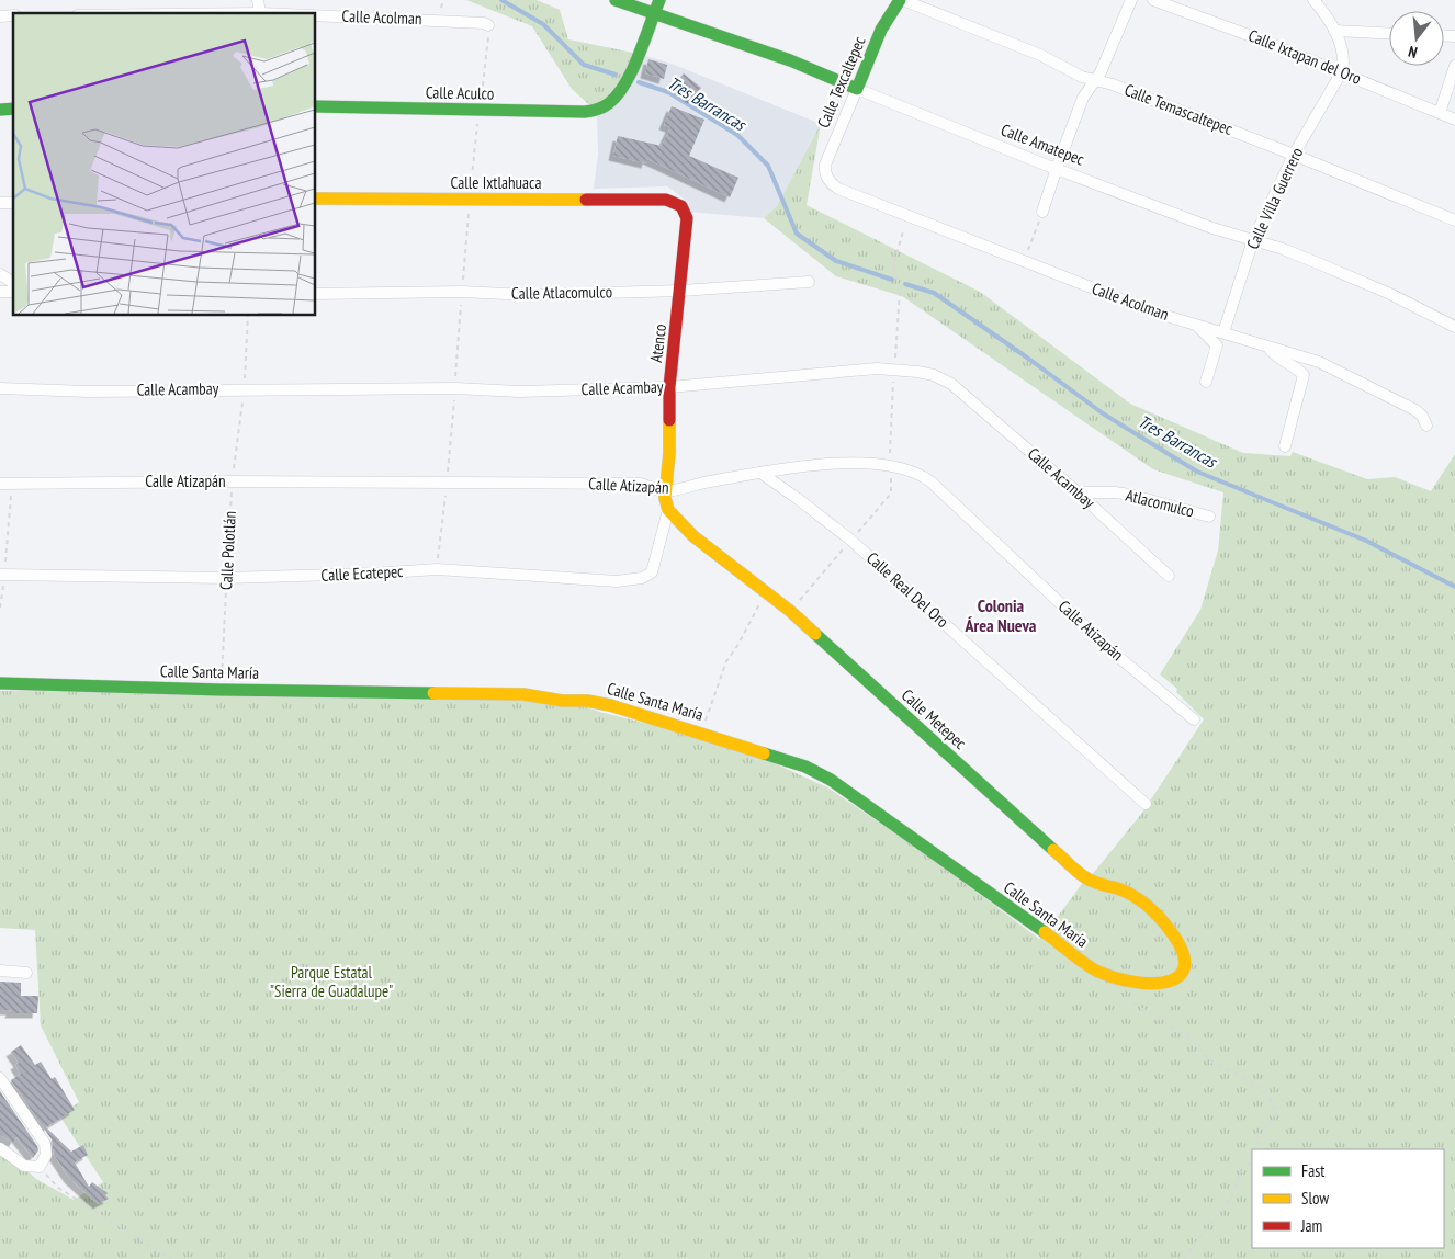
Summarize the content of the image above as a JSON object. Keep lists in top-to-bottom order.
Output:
{
  "streets": {
    "street": [
      "Calle Acolman",
      "Calle Ixtapan del Oro",
      "Calle Texcaltepec",
      "Calle Aculco",
      "Calle Temascaltepec",
      "Calle Amatepec",
      "Calle Ixtlahuaca",
      "Calle Villa Guerrero",
      "Calle Atlacomulco",
      "Atenco",
      "Calle Acambay",
      "Calle Atizapán",
      "Atlacomulco",
      "Calle Ecatepec",
      "Calle Real Del Oro",
      "Calle Santa María",
      "Calle Metepec"
    ],
    "path": ["Calle Polotlán"]
  },
  "crossings": [
    ["Calle Acolman", "Calle Texcaltepec"],
    ["Calle Acolman", "Calle Villa Guerrero"],
    ["Calle Ixtapan del Oro", "Calle Villa Guerrero"],
    ["Calle Texcaltepec", "Calle Temascaltepec"],
    ["Calle Texcaltepec", "Calle Amatepec"],
    ["Calle Aculco", "Calle Amatepec"],
    ["Calle Temascaltepec", "Calle Villa Guerrero"],
    ["Calle Amatepec", "Calle Villa Guerrero"],
    ["Calle Ixtlahuaca", "Atenco"],
    ["Calle Atlacomulco", "Atenco"],
    ["Atenco", "Calle Acambay"],
    ["Atenco", "Calle Atizapán"],
    ["Calle Acambay", "Atlacomulco"],
    ["Calle Acambay", "Calle Polotlán"],
    ["Calle Atizapán", "Calle Polotlán"],
    ["Calle Atizapán", "Calle Real Del Oro"],
    ["Calle Polotlán", "Calle Ecatepec"],
    ["Calle Polotlán", "Calle Santa María"],
    ["Calle Ecatepec", "Calle Metepec"],
    ["Calle Santa María", "Calle Metepec"]
  ],
  "districts": ["Colonia Área Nueva"],
  "water": ["Tres Barrancas"],
  "parks": ["Parque Estatal \"Sierra de Guadalupe\""],
  "legend": ["Fast", "Slow", "Jam"],
  "north": "bottom"
}
